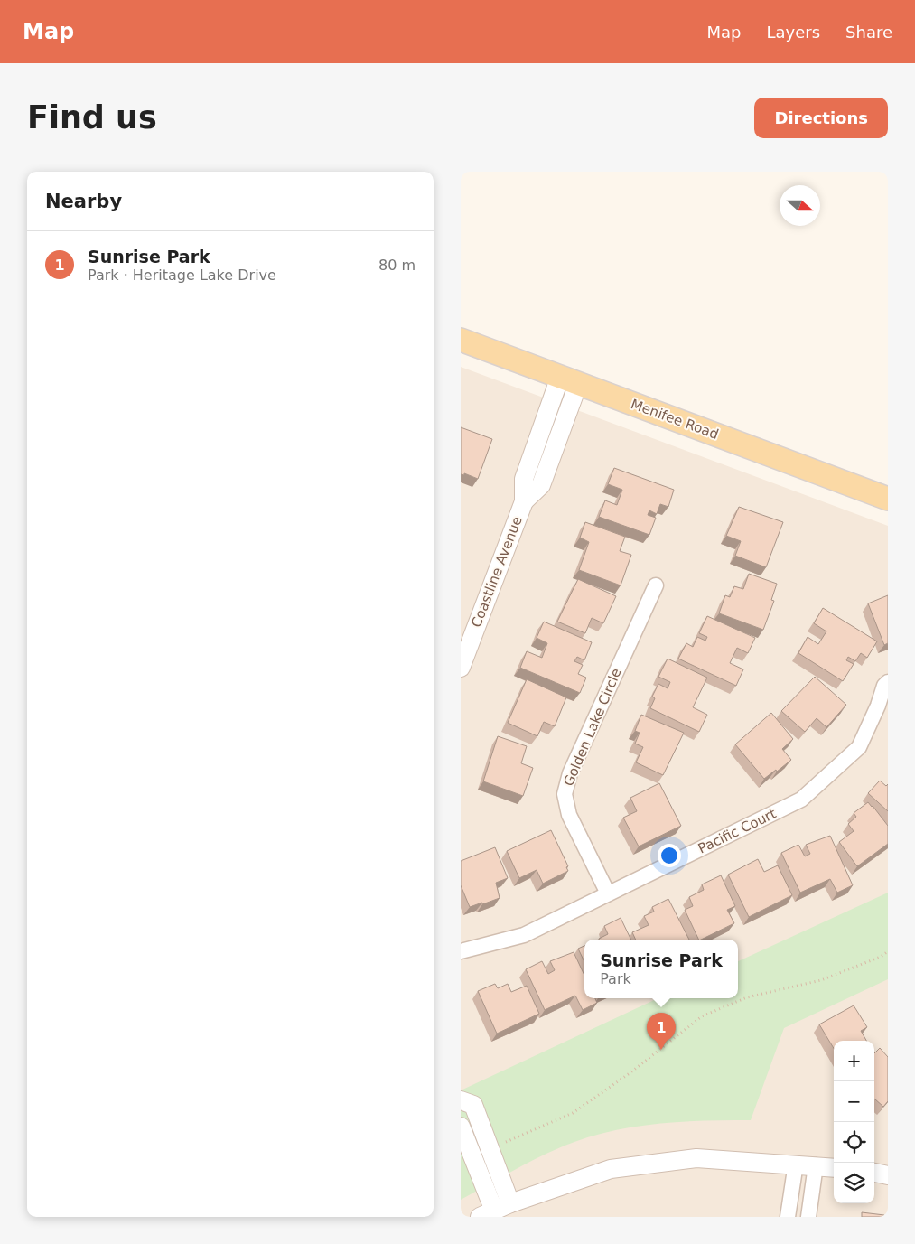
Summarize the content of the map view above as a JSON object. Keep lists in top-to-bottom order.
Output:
{
  "streets": {
    "main road": ["Menifee Road"],
    "street": ["Coastline Avenue", "Golden Lake Circle", "Pacific Court"]
  },
  "crossings": [
    ["Menifee Road", "Coastline Avenue"],
    ["Golden Lake Circle", "Pacific Court"]
  ],
  "north": "right",
  "page": {
    "header": "Map",
    "nav": ["Map", "Layers", "Share"],
    "buttons": "Directions",
    "title": "Find us",
    "heading": "Nearby",
    "list": [
      {
        "mark": "1",
        "name": "Sunrise Park",
        "note": "Park · Heritage Lake Drive",
        "value": "80 m"
      }
    ],
    "popup": ["Sunrise Park", "Park"],
    "pins": "1",
    "map_buttons": ["+", "−"]
  }
}
